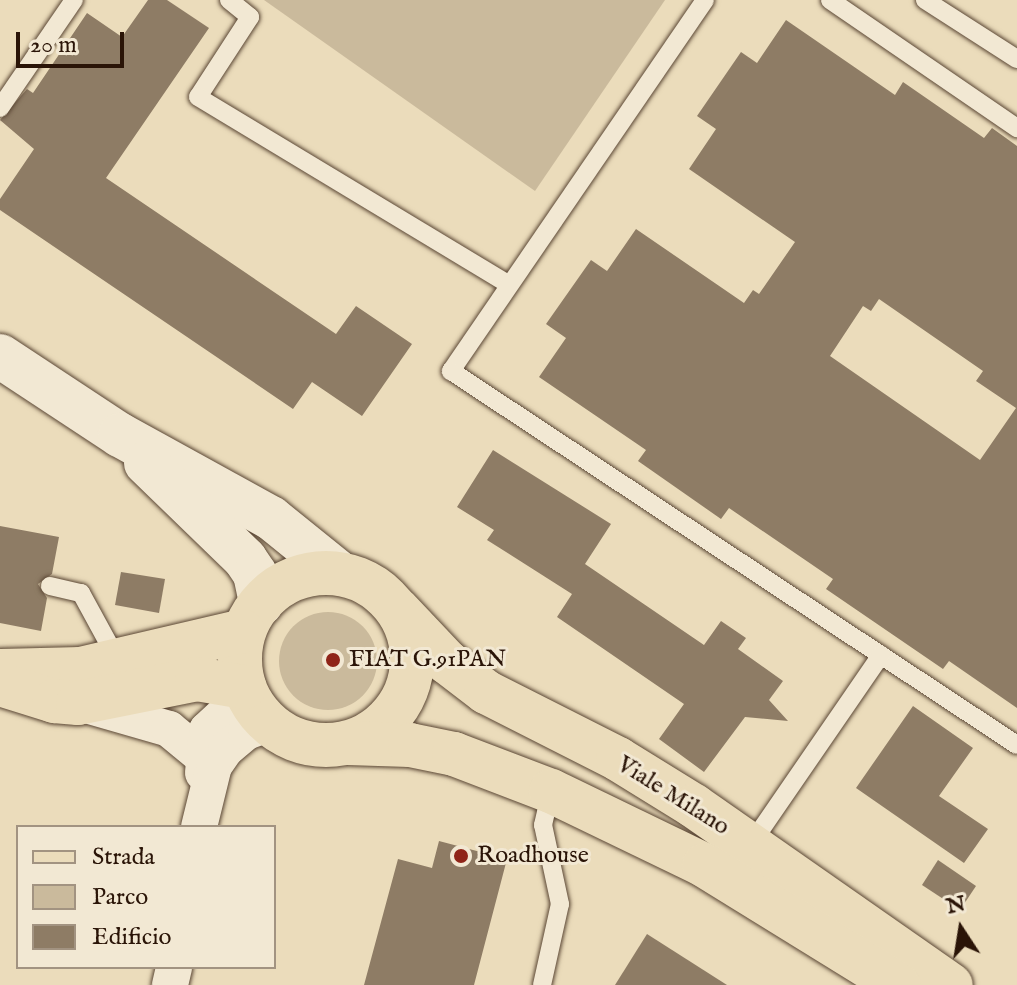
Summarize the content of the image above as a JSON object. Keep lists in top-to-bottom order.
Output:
{
  "streets": {
    "main road": ["Viale Milano"]
  },
  "places": ["FIAT G.91PAN", "Roadhouse"],
  "legend": ["Strada", "Parco", "Edificio"],
  "scale_bar": "20 m",
  "north": "top"
}
